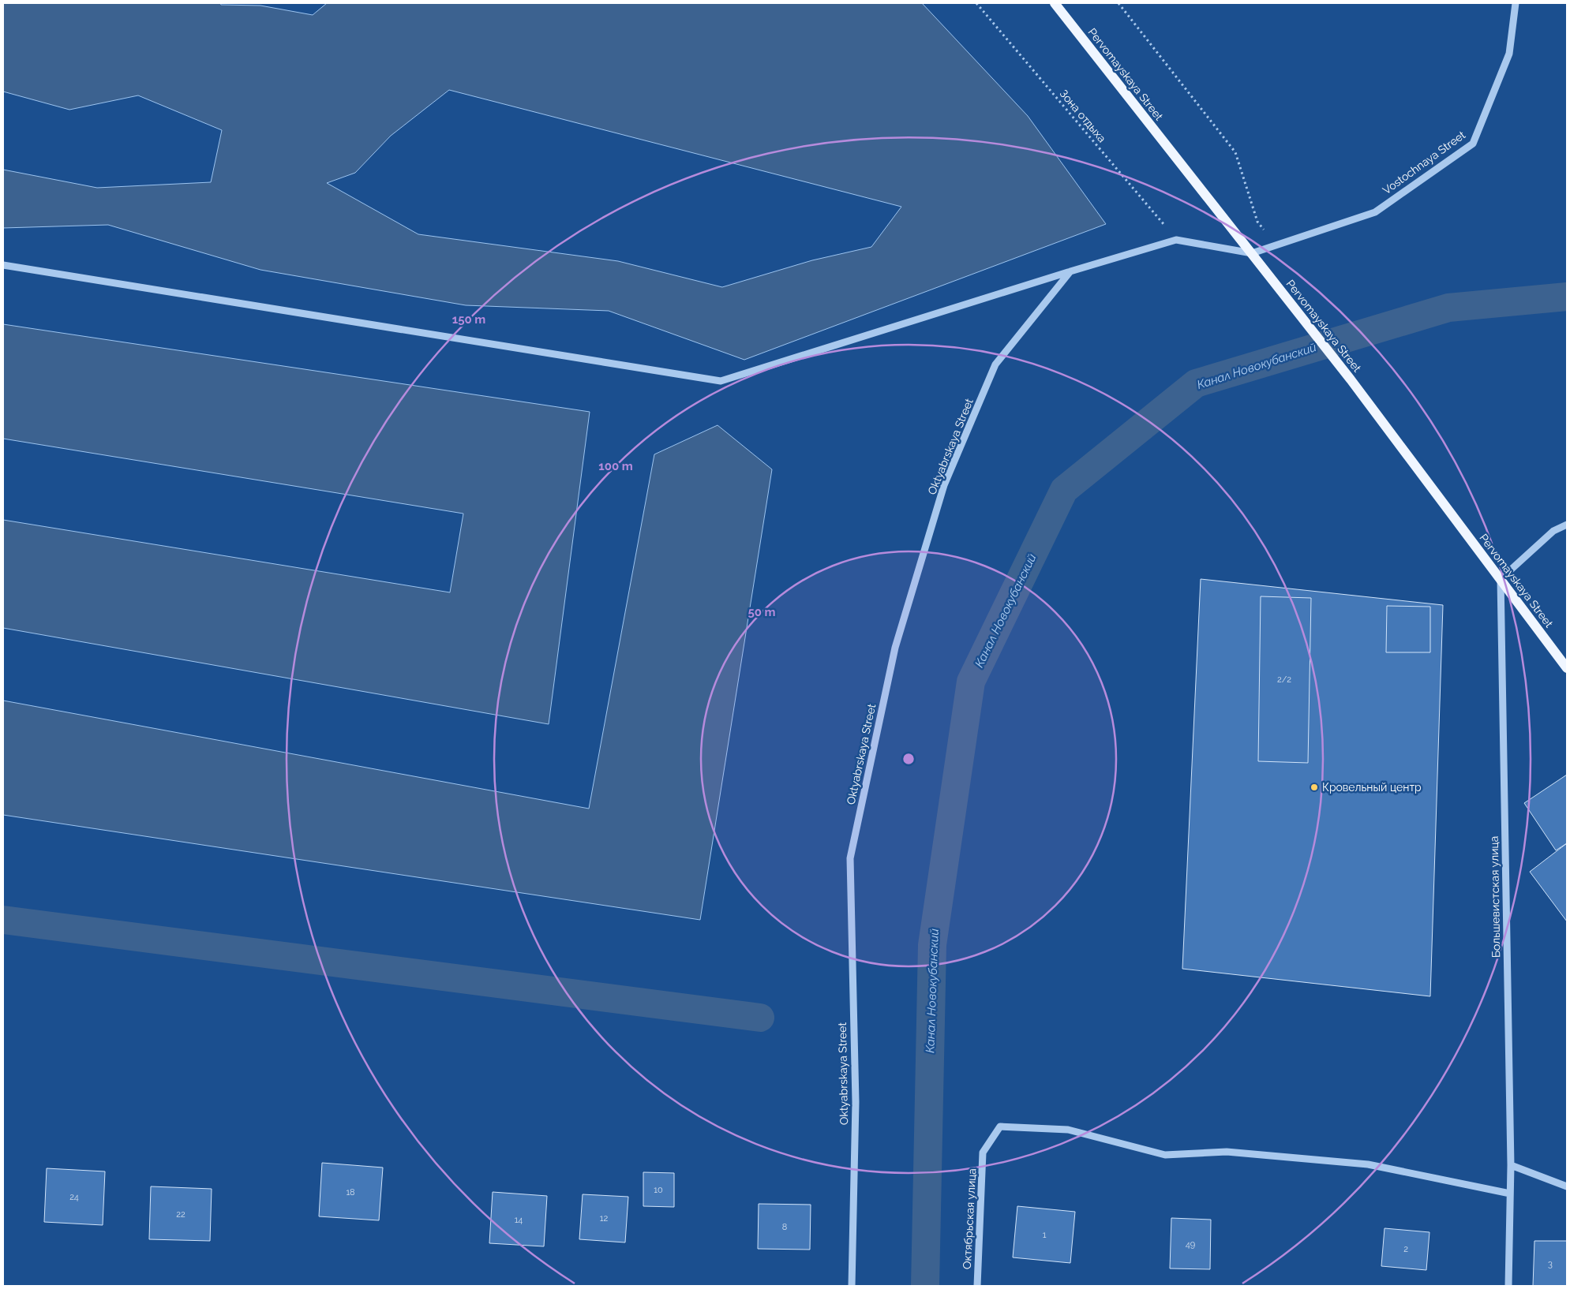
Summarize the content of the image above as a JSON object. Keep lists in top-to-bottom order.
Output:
{
  "streets": {
    "main road": ["Pervomayskaya Street"],
    "street": [
      "Vostochnaya Street",
      "Oktyabrskaya Street",
      "Большевистская улица",
      "Октябрьская улица"
    ],
    "path": ["Зона отдыха"]
  },
  "crossings": [
    ["Pervomayskaya Street", "Vostochnaya Street"],
    ["Pervomayskaya Street", "Большевистская улица"],
    ["Большевистская улица", "Октябрьская улица"]
  ],
  "water": ["Канал Новокубанский"],
  "places": ["Кровельный центр"],
  "house_numbers": [
    "2/2",
    "10",
    "18",
    "24",
    "22",
    "12",
    "14",
    "8",
    "1",
    "49",
    "2",
    "3"
  ],
  "rings": ["150 m", "100 m", "50 m"]
}
